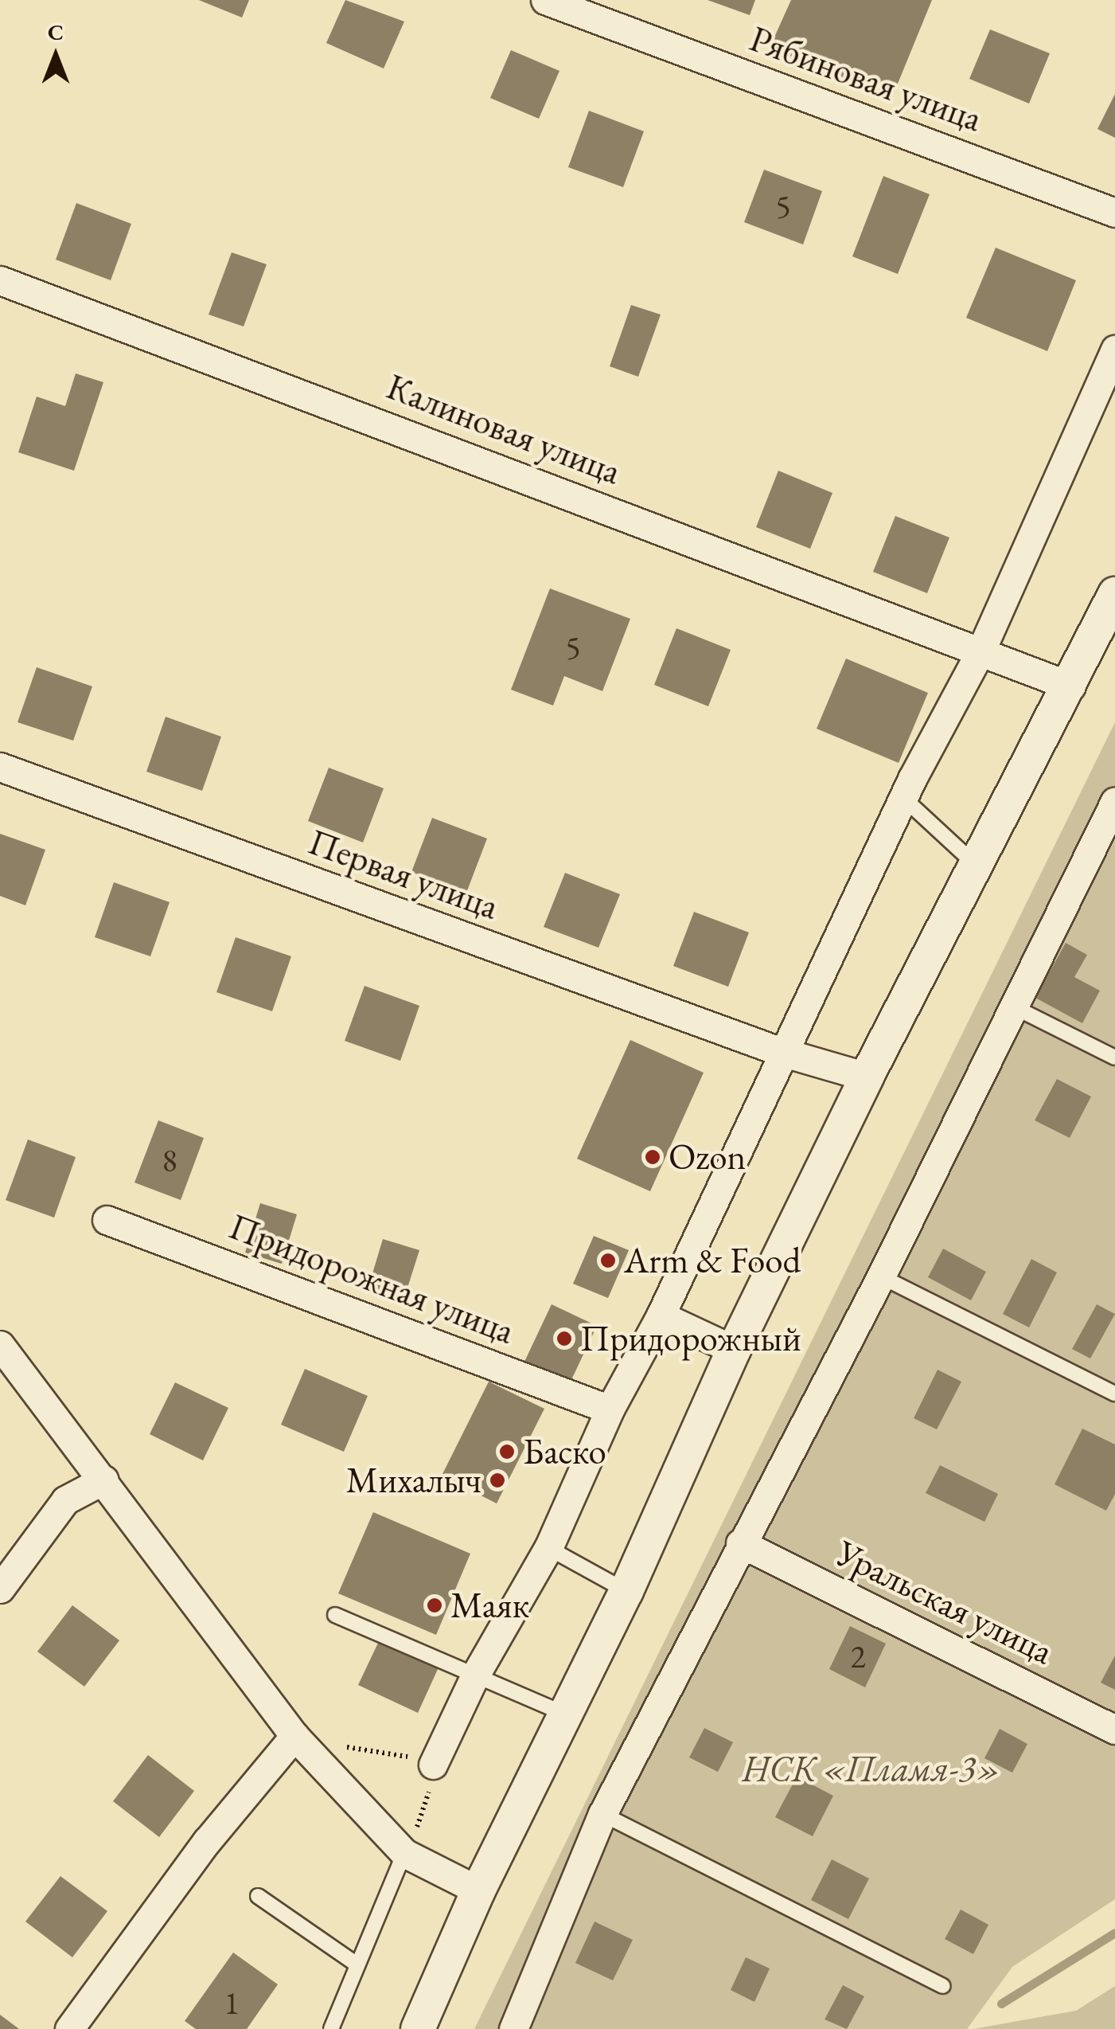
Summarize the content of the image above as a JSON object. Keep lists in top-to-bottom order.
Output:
{
  "streets": {
    "street": [
      "Рябиновая улица",
      "Калиновая улица",
      "Первая улица",
      "Придорожная улица",
      "Уральская улица"
    ]
  },
  "parks": ["НСК «Пламя-3»"],
  "places": [
    "Ozon",
    "Arm & Food",
    "Придорожный",
    "Баско",
    "Михалыч",
    "Маяк"
  ],
  "house_numbers": [
    "5",
    "5",
    "8",
    "2",
    "1"
  ],
  "north": "top"
}
